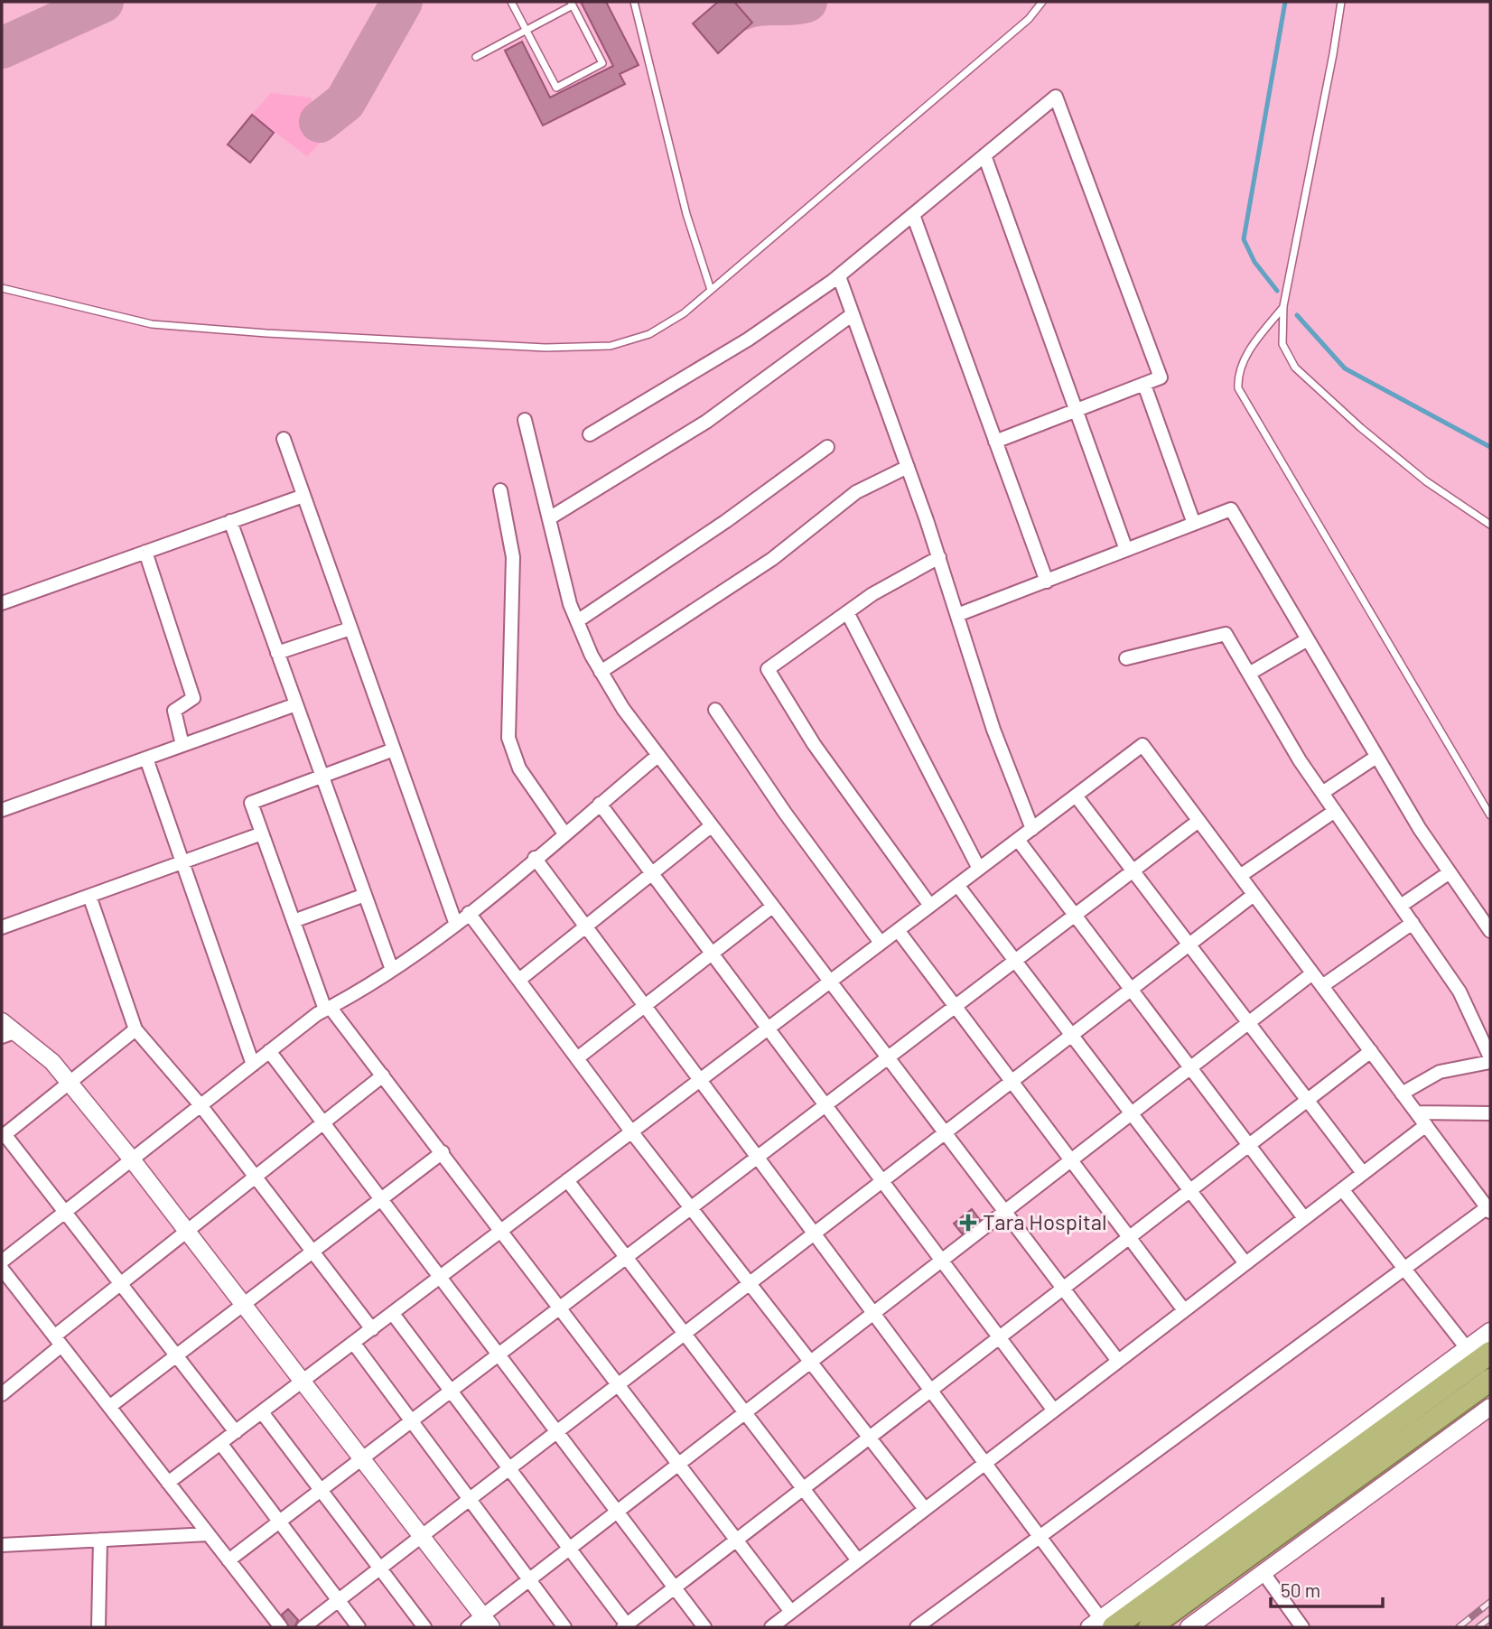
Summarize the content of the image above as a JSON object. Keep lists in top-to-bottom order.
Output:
{
  "places": {
    "health": ["Tara Hospital"]
  },
  "scale_bar": "50 m"
}
